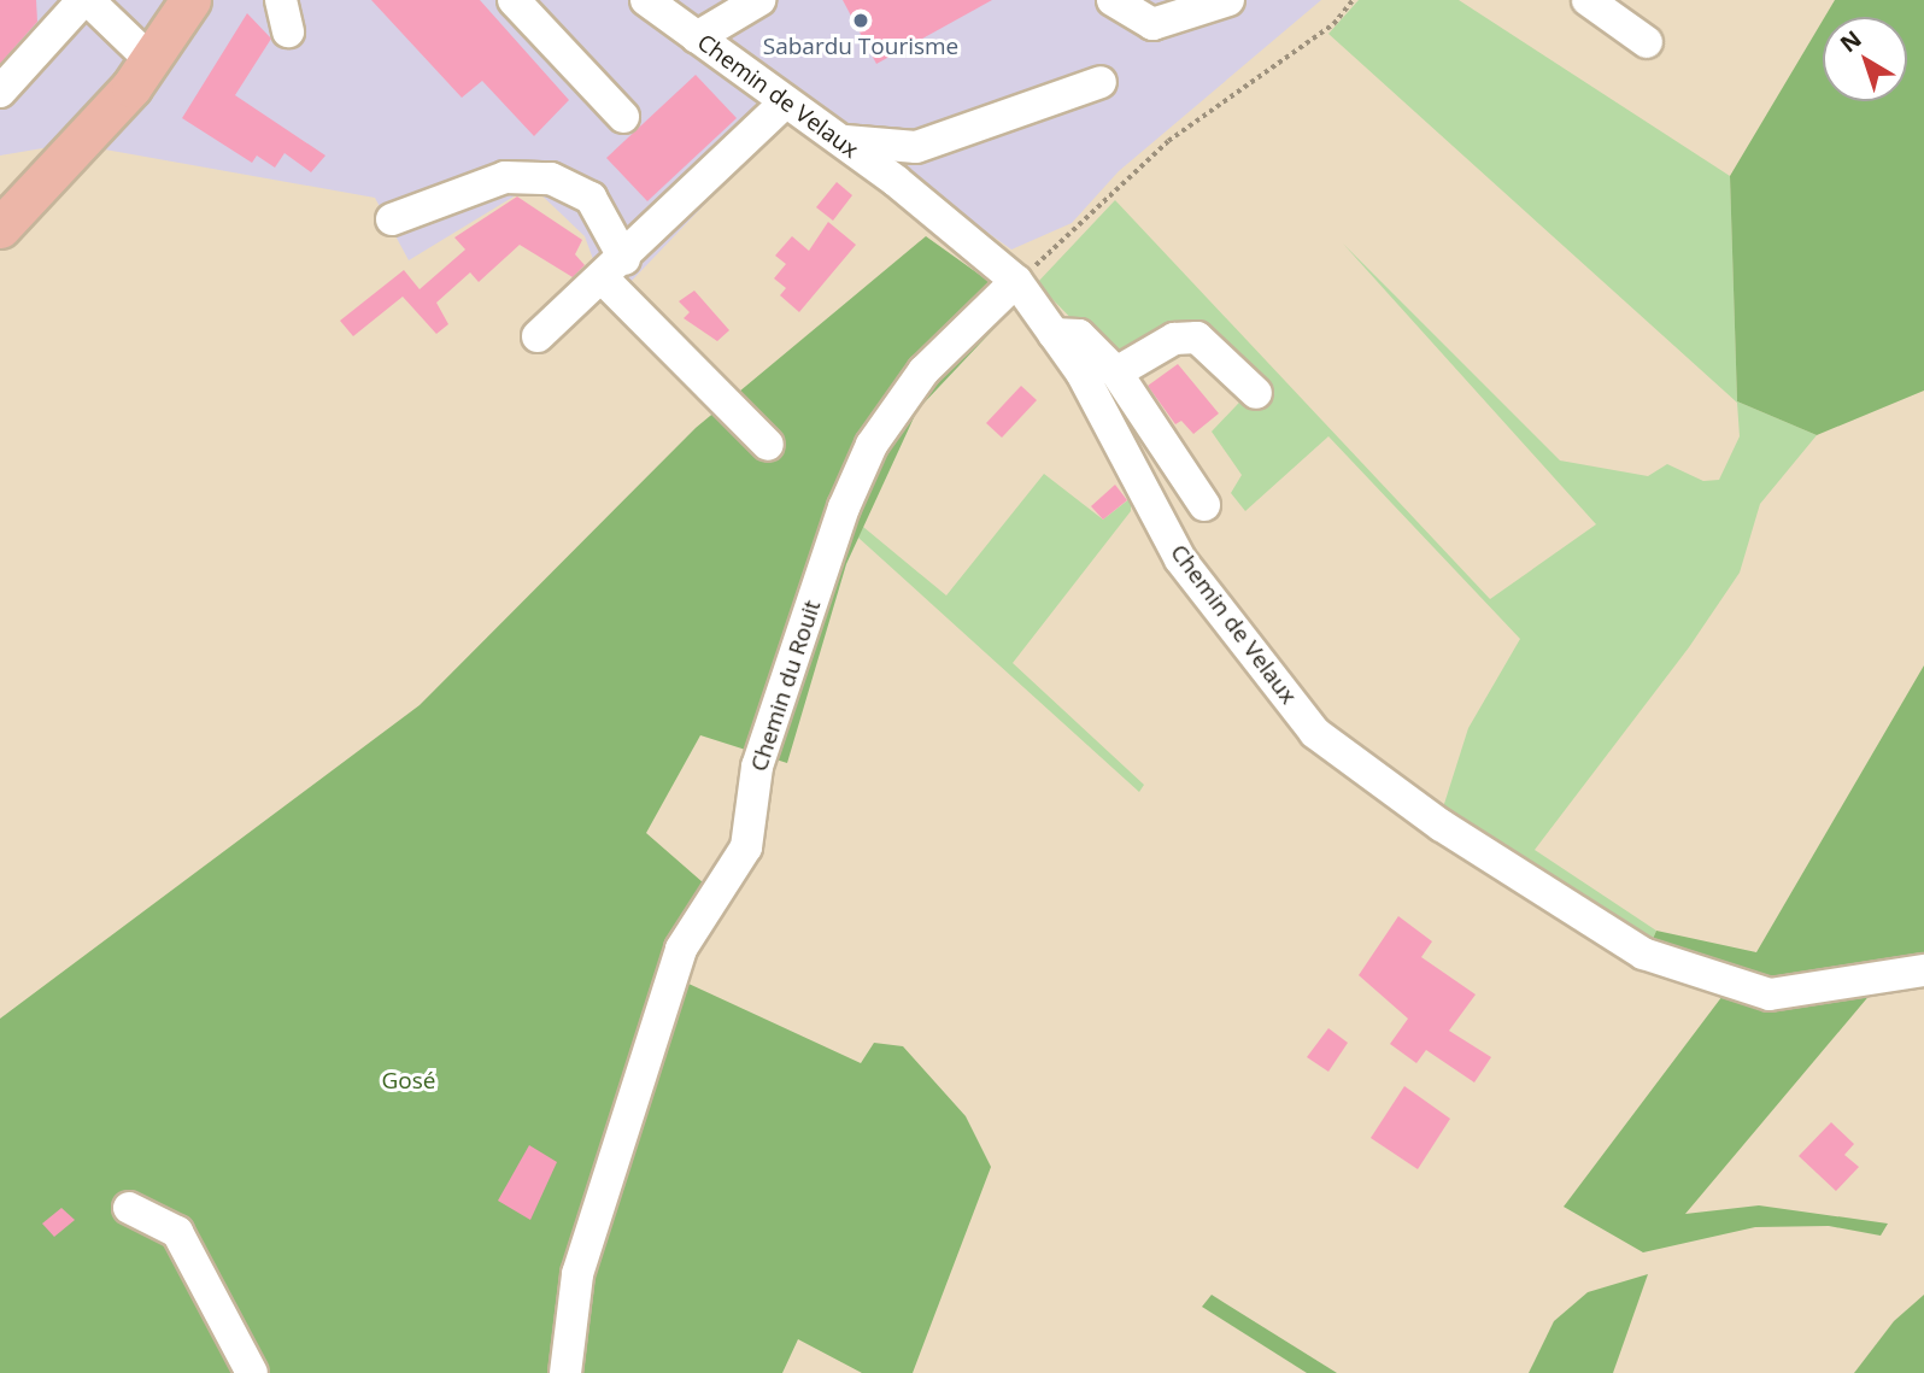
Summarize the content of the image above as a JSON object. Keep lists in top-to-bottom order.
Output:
{
  "streets": {
    "street": ["Chemin de Velaux", "Chemin du Rouit"]
  },
  "crossings": [
    ["Chemin de Velaux", "Chemin du Rouit"]
  ],
  "parks": ["Gosé"],
  "places": ["Sabardu Tourisme"],
  "north": "top left"
}
